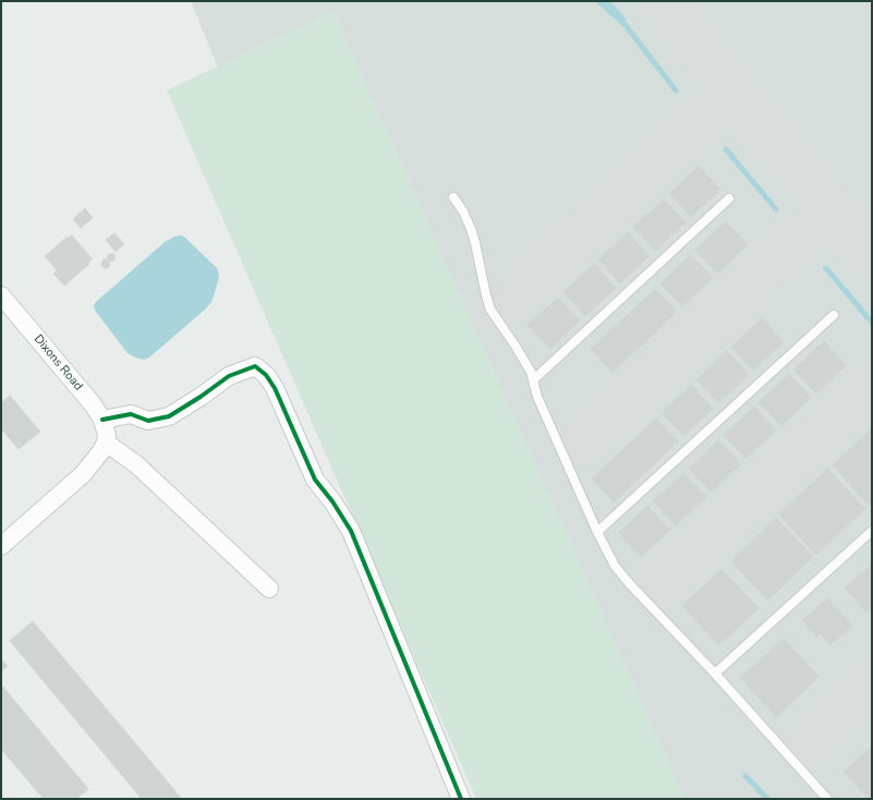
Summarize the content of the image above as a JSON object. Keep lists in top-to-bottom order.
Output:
{
  "streets": {
    "street": ["Dixons Road"]
  }
}
